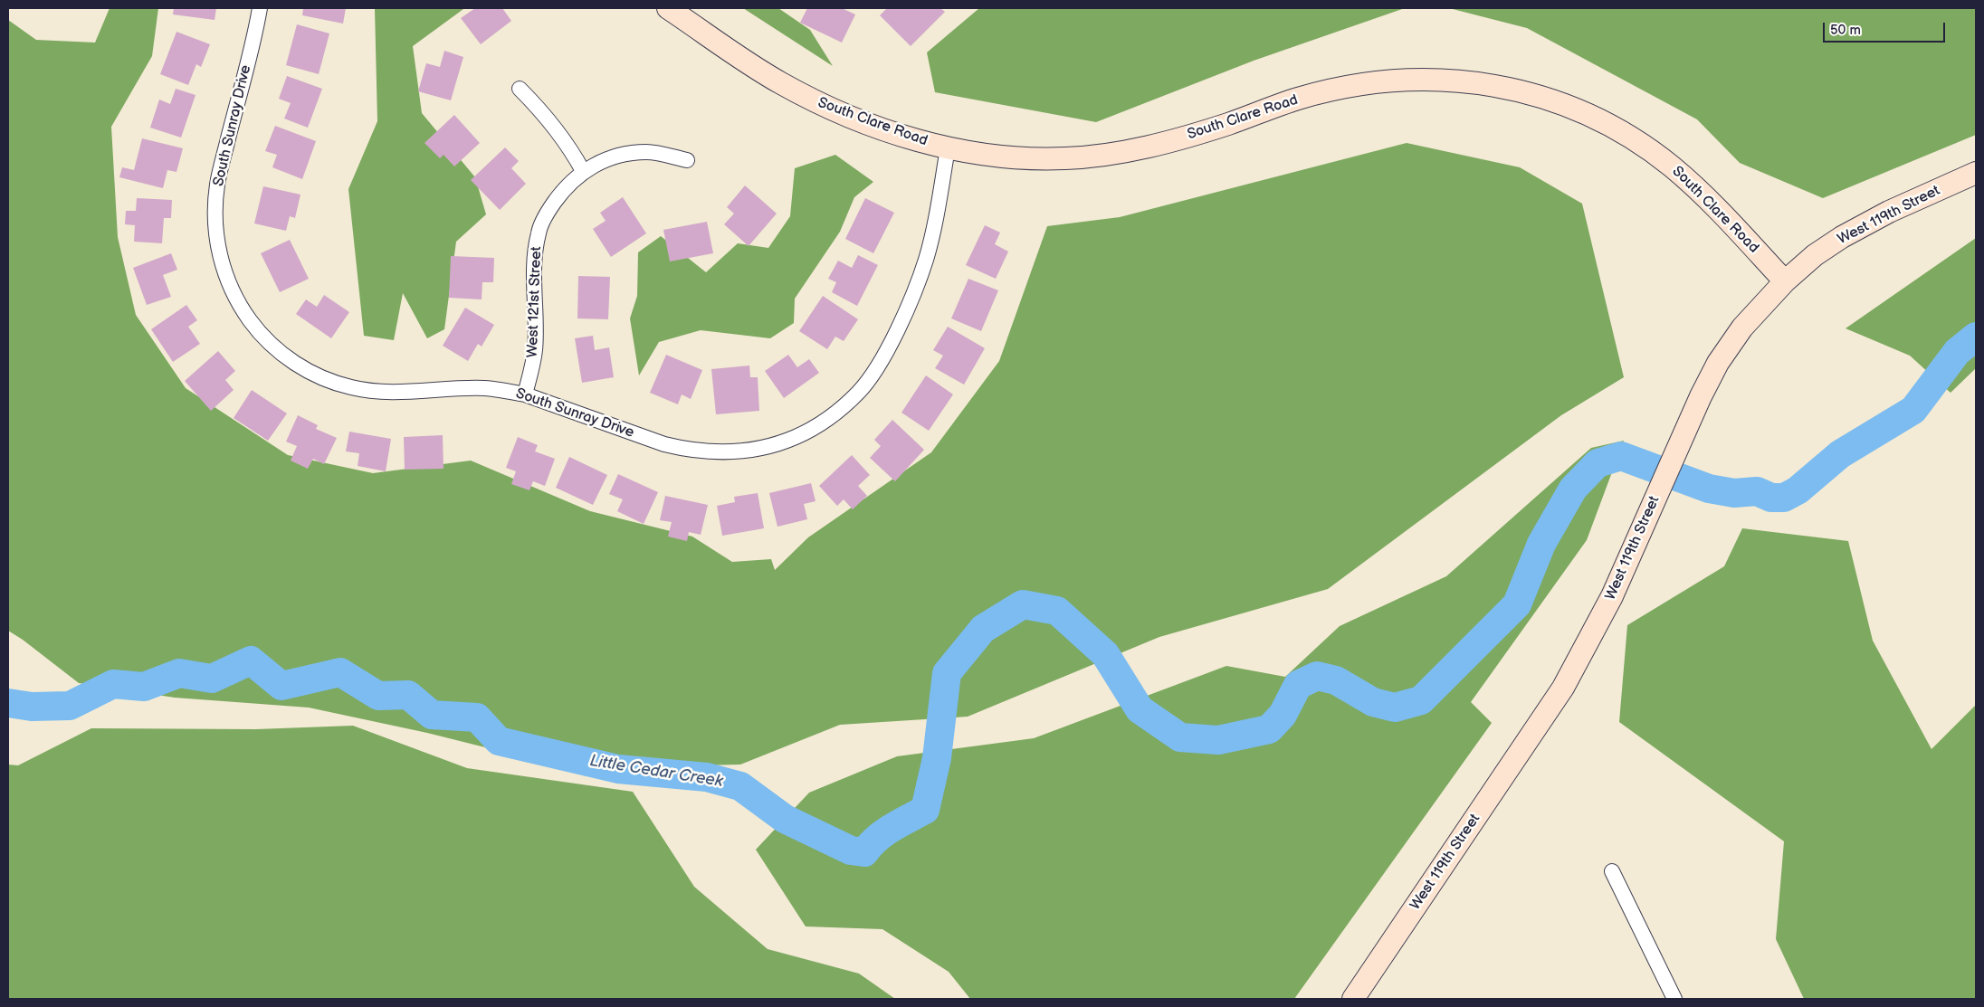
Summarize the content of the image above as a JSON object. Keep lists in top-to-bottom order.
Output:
{
  "streets": {
    "street": [
      "South Clare Road",
      "South Sunray Drive",
      "West 119th Street",
      "West 121st Street"
    ]
  },
  "crossings": [
    ["South Clare Road", "South Sunray Drive"],
    ["South Clare Road", "West 119th Street"],
    ["South Sunray Drive", "West 121st Street"]
  ],
  "water": ["Little Cedar Creek"],
  "scale_bar": "50 m"
}
